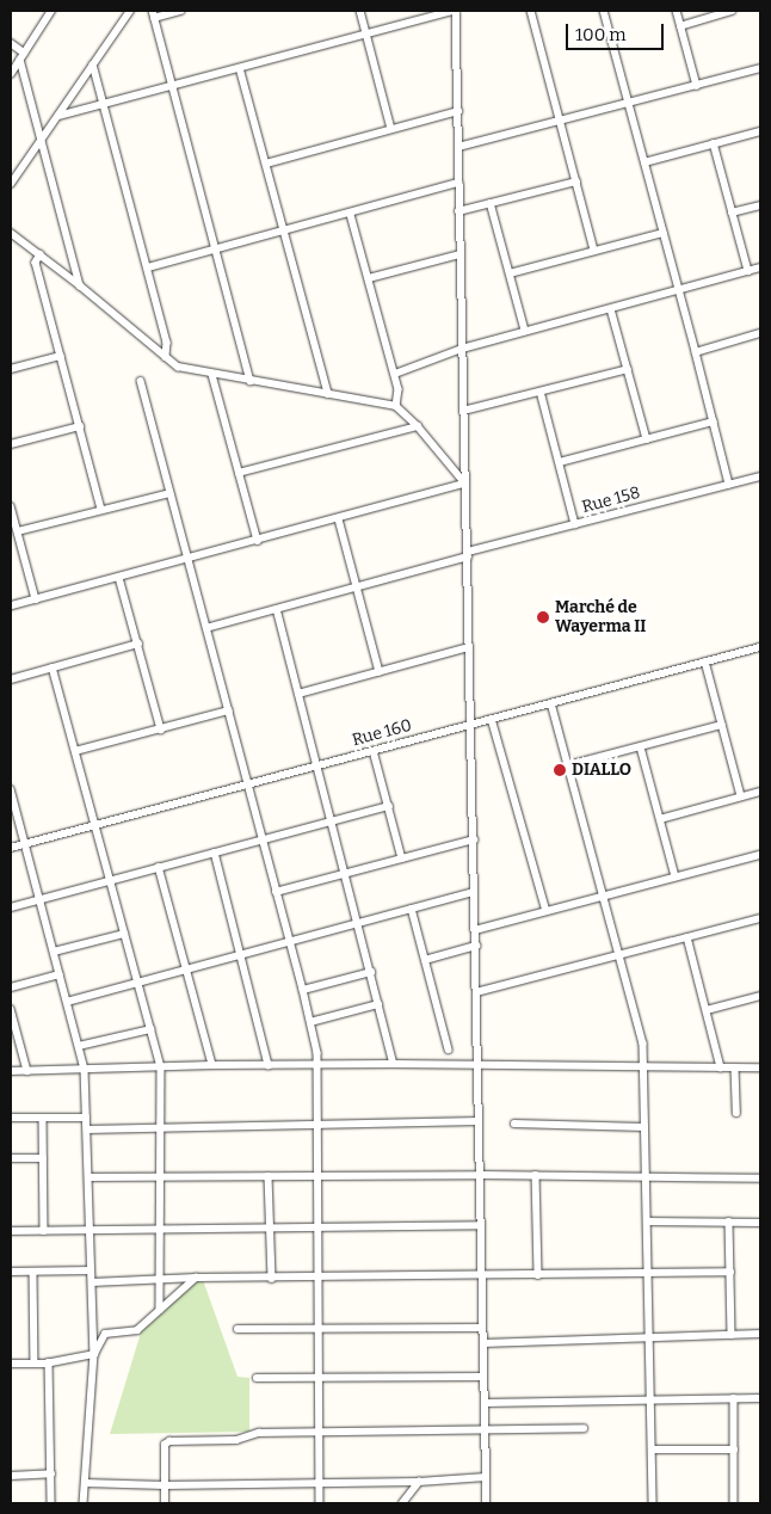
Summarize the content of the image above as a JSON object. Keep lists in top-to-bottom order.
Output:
{
  "streets": {
    "street": ["Rue 158", "Rue 160"]
  },
  "places": ["Marché de Wayerma II", "DIALLO"],
  "scale_bar": "100 m"
}
